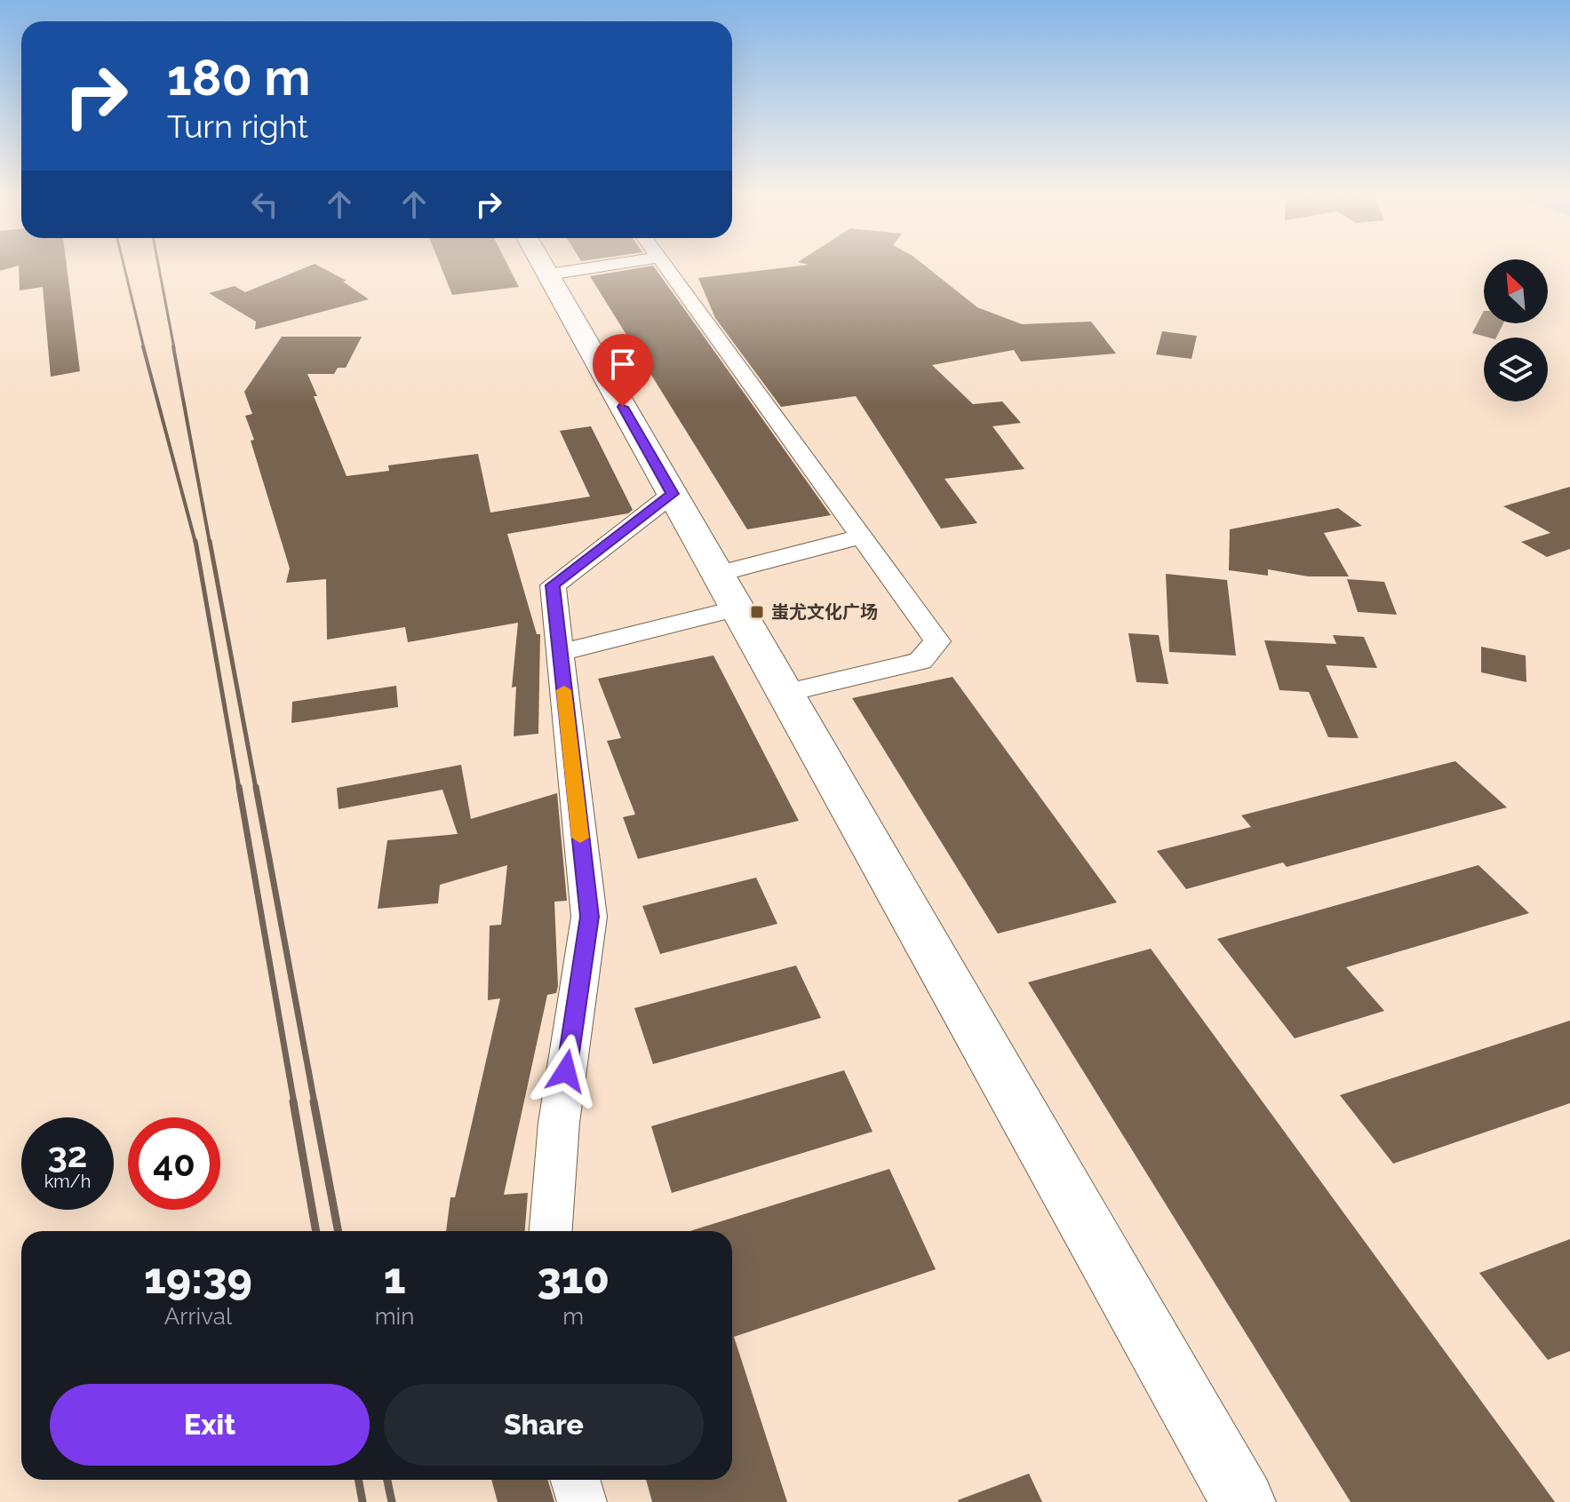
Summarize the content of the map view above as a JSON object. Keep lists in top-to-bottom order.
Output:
{
  "places": {
    "transit": ["蚩尤文化广场"]
  },
  "north": "top left",
  "page": {
    "turn": ["180 m", "Turn right"],
    "speed": "32 km/h",
    "limit": "40",
    "eta": [
      "19:39",
      "Arrival",
      "1",
      "min",
      "310",
      "m"
    ],
    "buttons": ["Exit", "Share"]
  }
}
